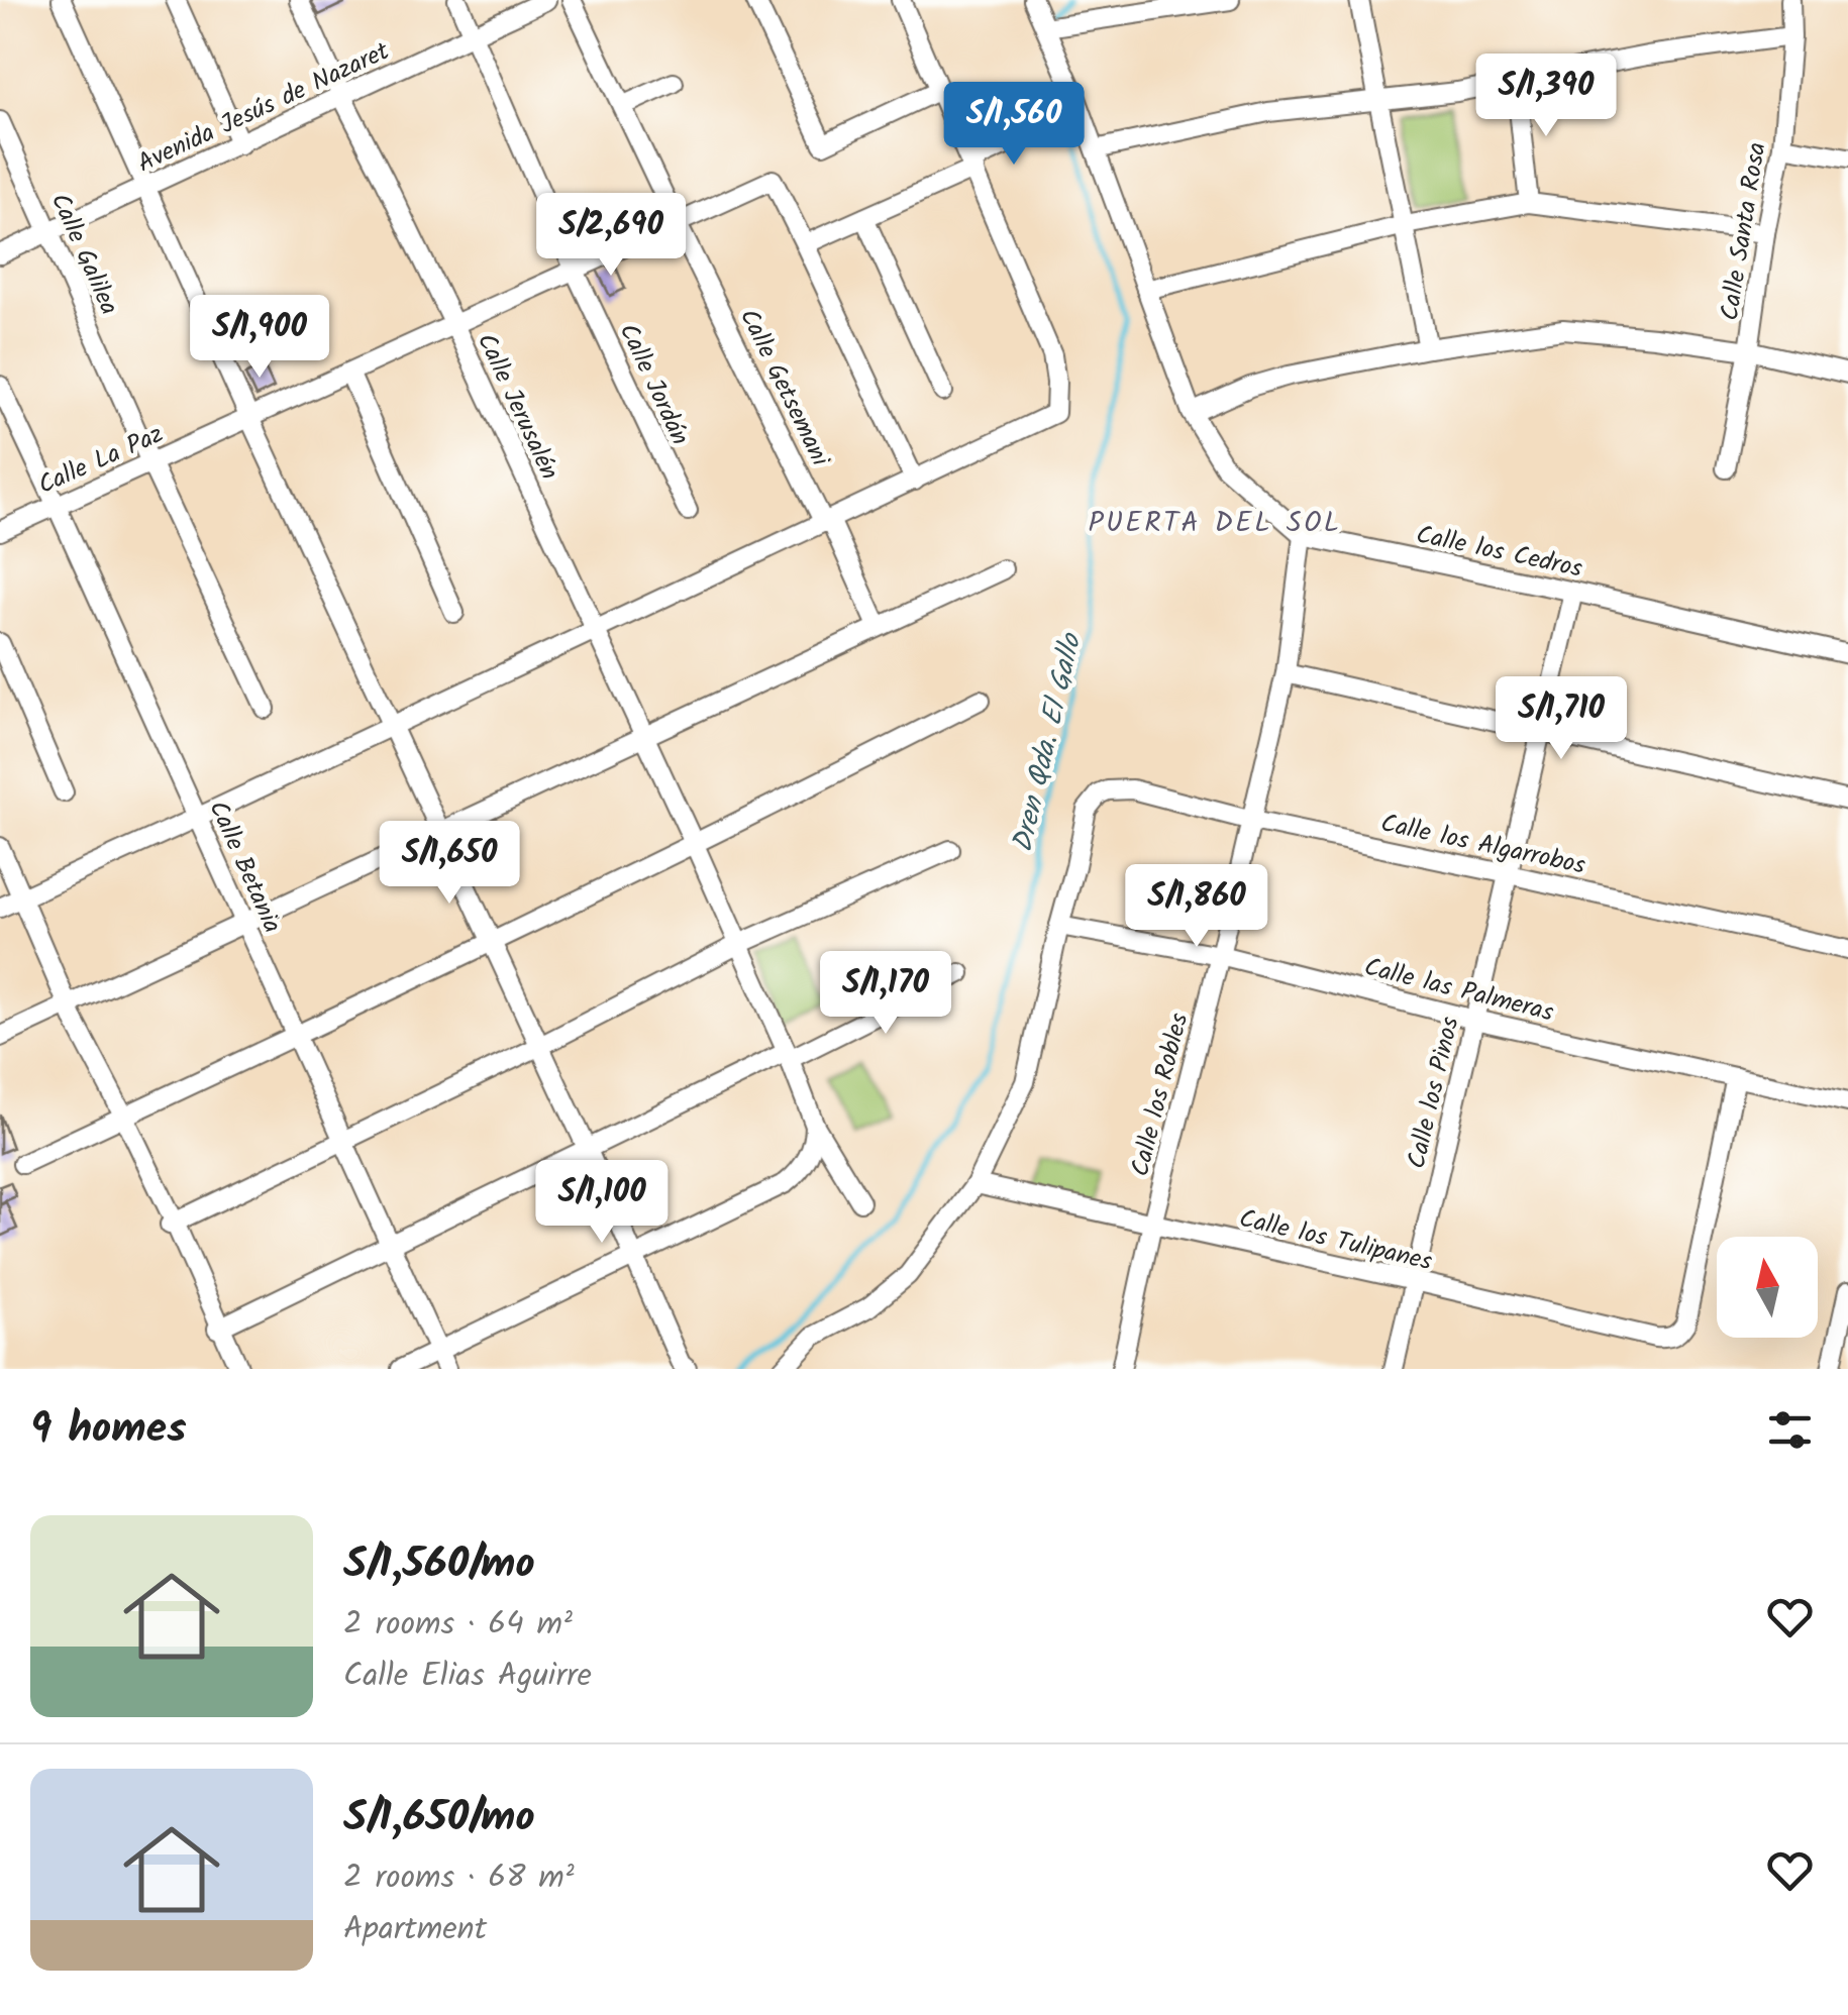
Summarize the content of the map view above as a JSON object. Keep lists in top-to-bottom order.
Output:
{
  "streets": {
    "street": [
      "Avenida Jesús de Nazaret",
      "Calle Santa Rosa",
      "Calle Galilea",
      "Calle Jordán",
      "Calle Getsemani",
      "Calle Jerusalén",
      "Calle La Paz",
      "Calle los Cedros",
      "Calle los Algarrobos",
      "Calle Betania",
      "Calle las Palmeras",
      "Calle los Pinos",
      "Calle los Robles",
      "Calle los Tulipanes"
    ]
  },
  "crossings": [
    ["Avenida Jesús de Nazaret", "Calle Galilea"],
    ["Avenida Jesús de Nazaret", "Calle Jordán"],
    ["Avenida Jesús de Nazaret", "Calle Jerusalén"],
    ["Calle Galilea", "Calle La Paz"],
    ["Calle Jordán", "Calle La Paz"],
    ["Calle Getsemani", "Calle La Paz"],
    ["Calle Jerusalén", "Calle La Paz"],
    ["Calle La Paz", "Calle Betania"],
    ["Calle los Cedros", "Calle los Pinos"],
    ["Calle los Cedros", "Calle los Robles"],
    ["Calle los Algarrobos", "Calle las Palmeras"],
    ["Calle los Algarrobos", "Calle los Pinos"],
    ["Calle los Algarrobos", "Calle los Robles"],
    ["Calle las Palmeras", "Calle los Pinos"],
    ["Calle las Palmeras", "Calle los Robles"],
    ["Calle las Palmeras", "Calle los Tulipanes"],
    ["Calle los Pinos", "Calle los Tulipanes"],
    ["Calle los Robles", "Calle los Tulipanes"]
  ],
  "districts": ["PUERTA DEL SOL"],
  "water": ["Dren Qda. El Gallo"],
  "north": "top",
  "page": {
    "price": [
      "S/1,390",
      "S/1,560",
      "S/2,690",
      "S/1,900",
      "S/1,710",
      "S/1,650",
      "S/1,860",
      "S/1,170",
      "S/1,100"
    ],
    "heading": "9 homes",
    "list": [
      {
        "name": "S/1,560/mo",
        "note": "2 rooms · 64 m² · Calle Elias Aguirre"
      },
      {
        "name": "S/1,650/mo",
        "note": "2 rooms · 68 m² · Apartment"
      }
    ]
  }
}
